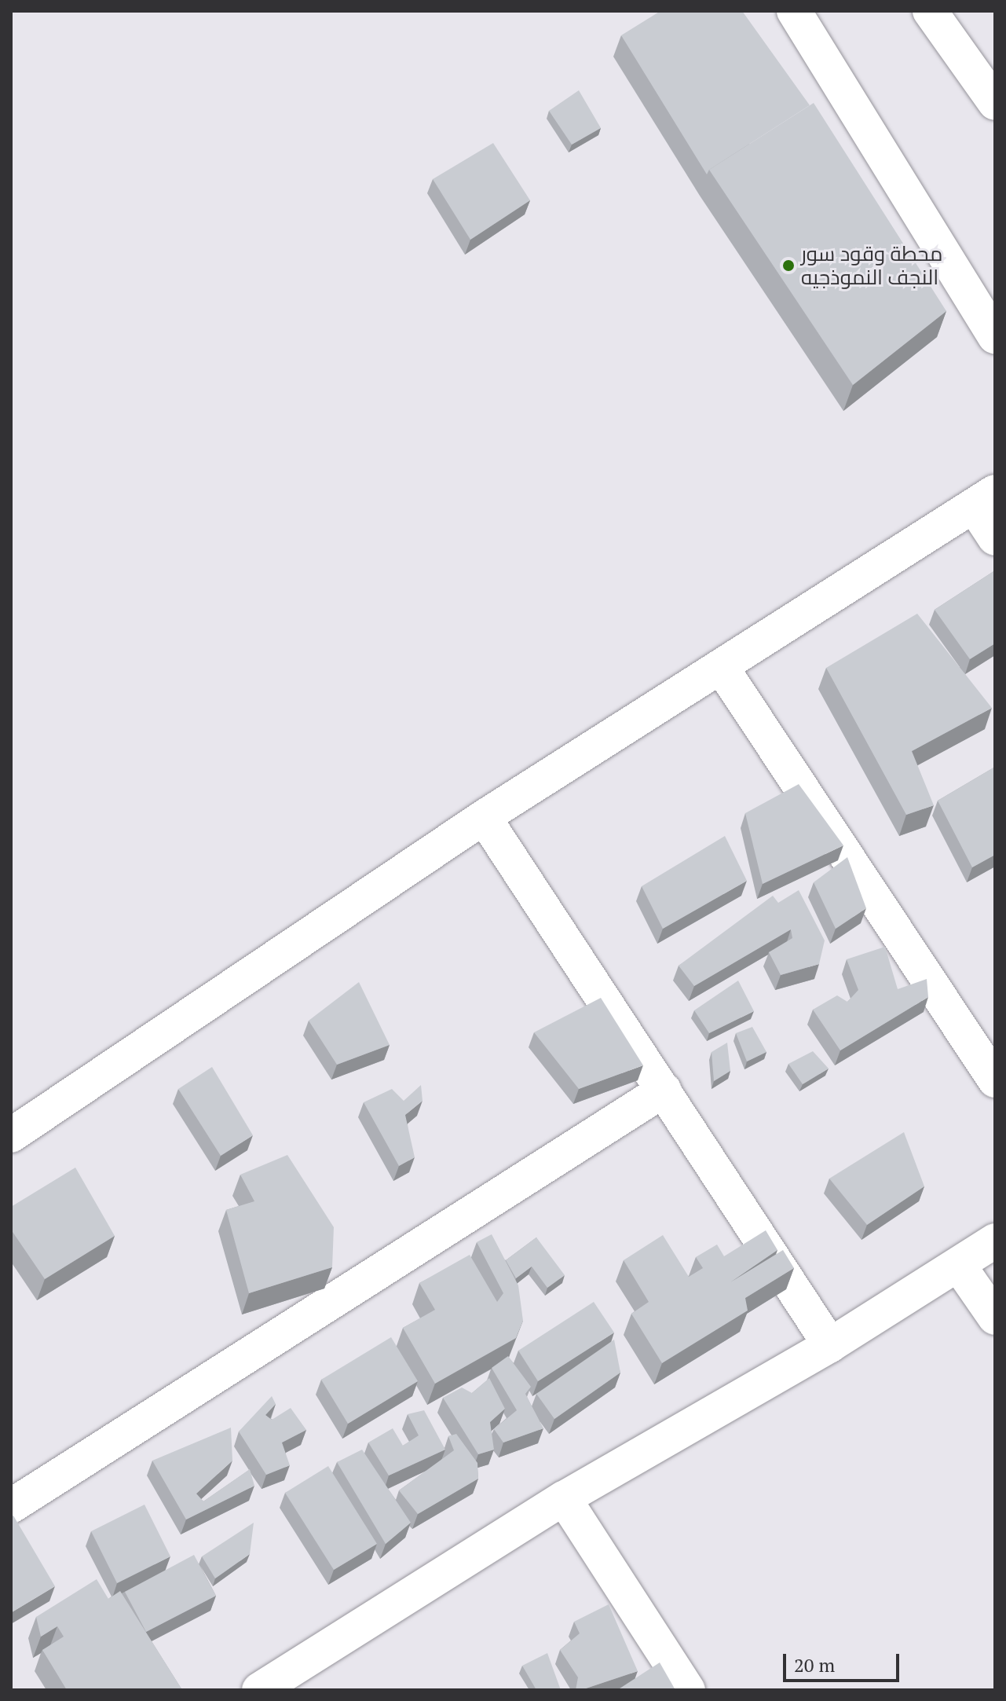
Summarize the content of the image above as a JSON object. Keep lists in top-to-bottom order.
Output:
{
  "places": ["محطة وقود سور النجف النموذجيه"],
  "scale_bar": "20 m"
}
